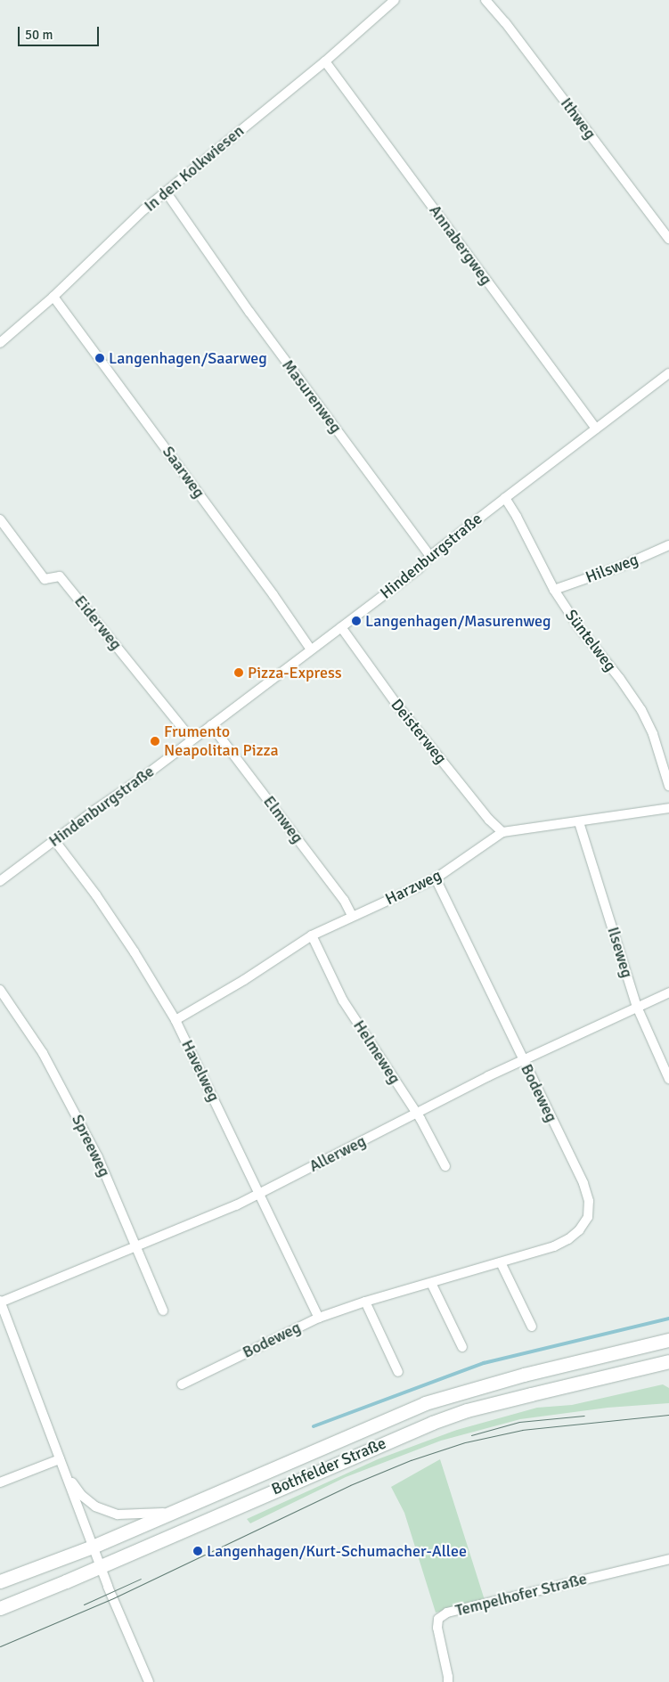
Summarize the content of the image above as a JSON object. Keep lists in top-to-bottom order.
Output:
{
  "streets": {
    "main road": ["Bothfelder Straße"],
    "street": [
      "Ithweg",
      "In den Kolkwiesen",
      "Annabergweg",
      "Masurenweg",
      "Saarweg",
      "Hindenburgstraße",
      "Hilsweg",
      "Eiderweg",
      "Süntelweg",
      "Deisterweg",
      "Elmweg",
      "Harzweg",
      "Ilseweg",
      "Helmeweg",
      "Havelweg",
      "Bodeweg",
      "Spreeweg",
      "Allerweg",
      "Tempelhofer Straße"
    ]
  },
  "crossings": [
    ["In den Kolkwiesen", "Annabergweg"],
    ["In den Kolkwiesen", "Masurenweg"],
    ["In den Kolkwiesen", "Saarweg"],
    ["Annabergweg", "Hindenburgstraße"],
    ["Masurenweg", "Hindenburgstraße"],
    ["Saarweg", "Hindenburgstraße"],
    ["Hindenburgstraße", "Eiderweg"],
    ["Hindenburgstraße", "Süntelweg"],
    ["Hindenburgstraße", "Deisterweg"],
    ["Hindenburgstraße", "Elmweg"],
    ["Hindenburgstraße", "Havelweg"],
    ["Hilsweg", "Süntelweg"],
    ["Deisterweg", "Harzweg"],
    ["Elmweg", "Harzweg"],
    ["Harzweg", "Ilseweg"],
    ["Harzweg", "Helmeweg"],
    ["Harzweg", "Havelweg"],
    ["Harzweg", "Bodeweg"],
    ["Ilseweg", "Allerweg"],
    ["Helmeweg", "Allerweg"],
    ["Havelweg", "Bodeweg"],
    ["Havelweg", "Allerweg"],
    ["Bodeweg", "Allerweg"],
    ["Spreeweg", "Allerweg"]
  ],
  "places": [
    "Langenhagen/Saarweg",
    "Langenhagen/Masurenweg",
    "Pizza-Express",
    "Frumento Neapolitan Pizza",
    "Langenhagen/Kurt-Schumacher-Allee"
  ],
  "scale_bar": "50 m"
}
